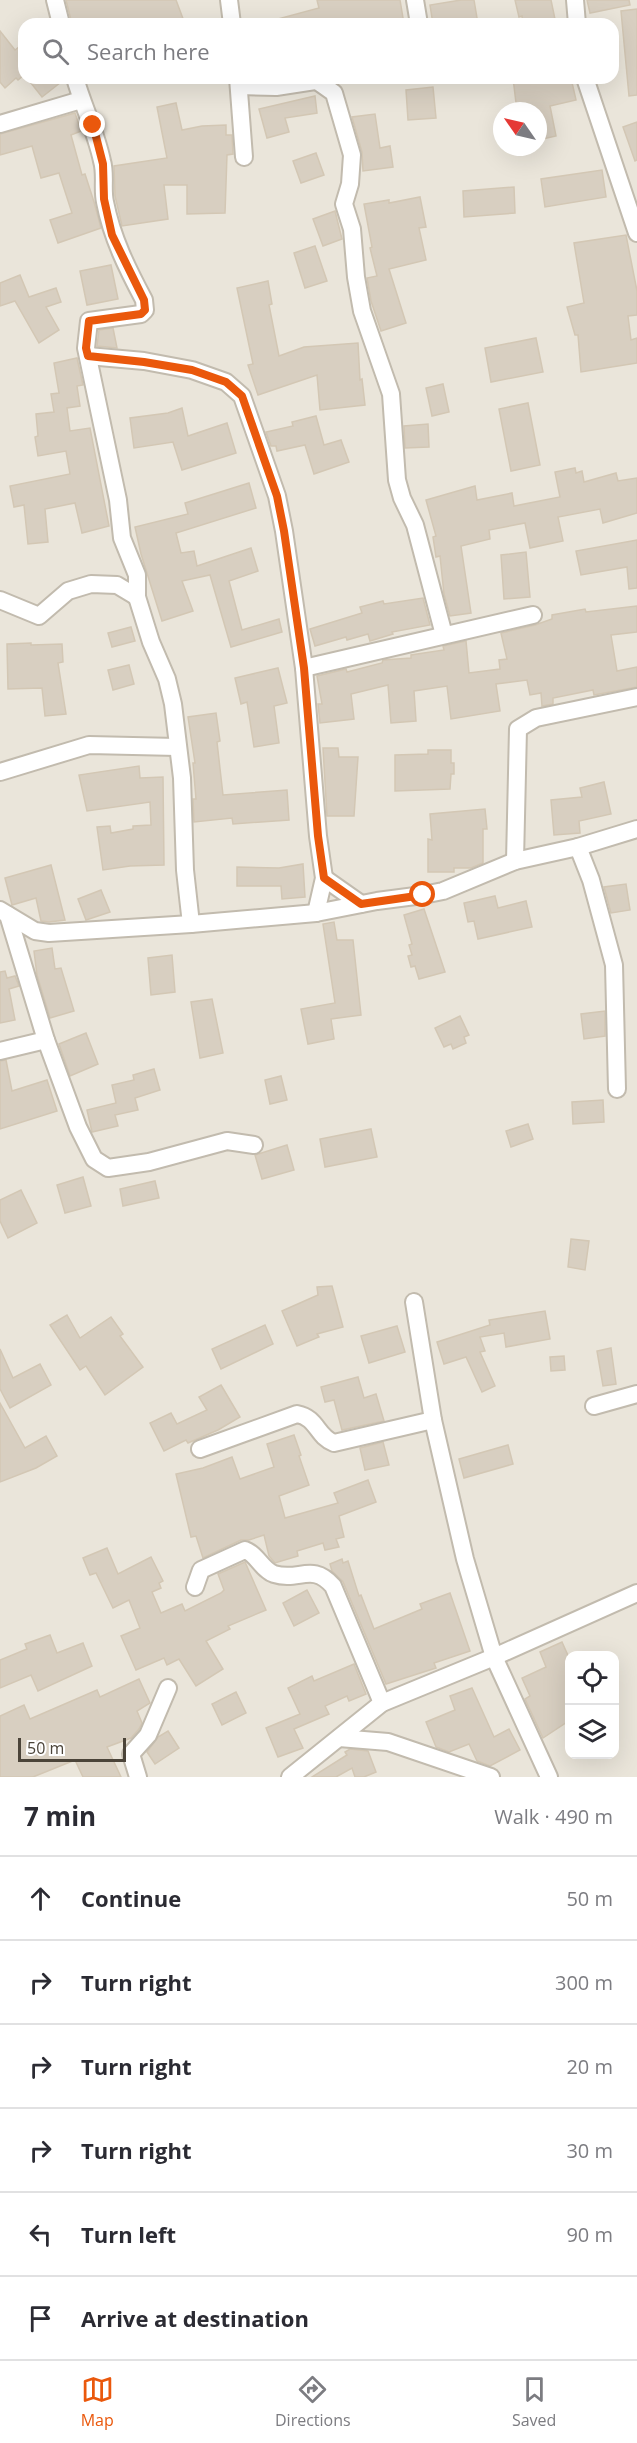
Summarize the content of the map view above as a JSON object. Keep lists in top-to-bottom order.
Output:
{
  "scale_bar": "50 m",
  "north": "top left",
  "page": {
    "search": "Search here",
    "scale": "50 m",
    "heading": ["7 min", "Walk · 490 m"],
    "list": [
      ["Continue", "50 m"],
      ["Turn right", "300 m"],
      ["Turn right", "20 m"],
      ["Turn right", "30 m"],
      ["Turn left", "90 m"],
      "Arrive at destination"
    ],
    "nav": ["Map", "Directions", "Saved"]
  }
}
